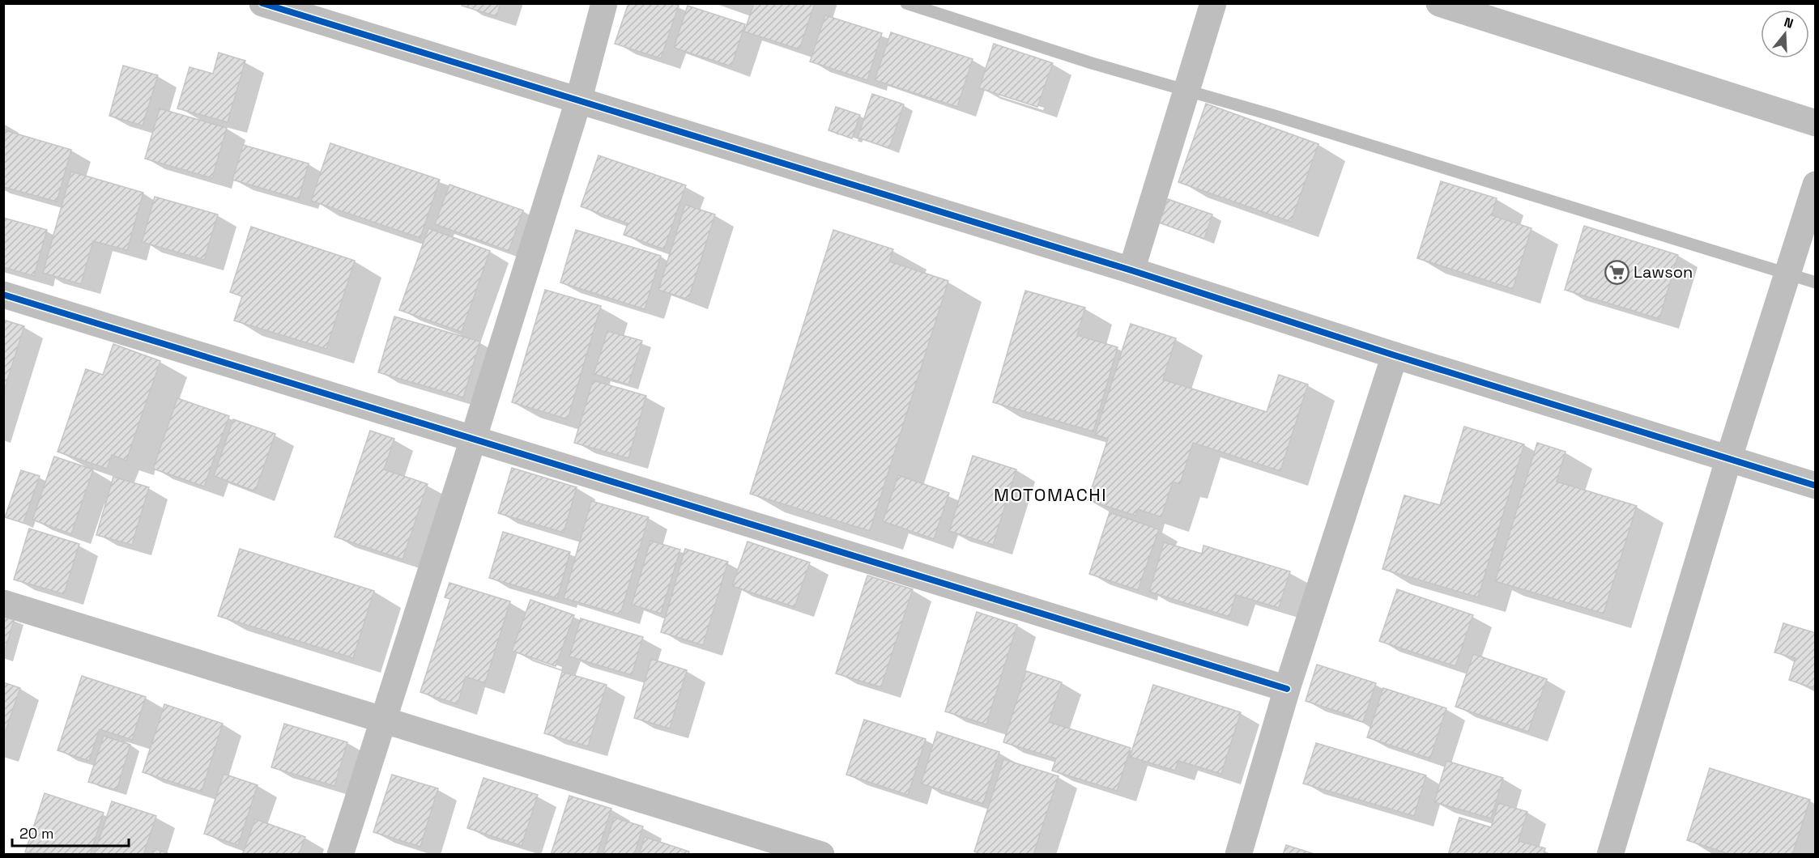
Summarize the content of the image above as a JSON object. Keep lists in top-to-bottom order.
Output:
{
  "districts": ["MOTOMACHI"],
  "places": {
    "supermarket": ["Lawson"]
  },
  "scale_bar": "20 m",
  "north": "top"
}
